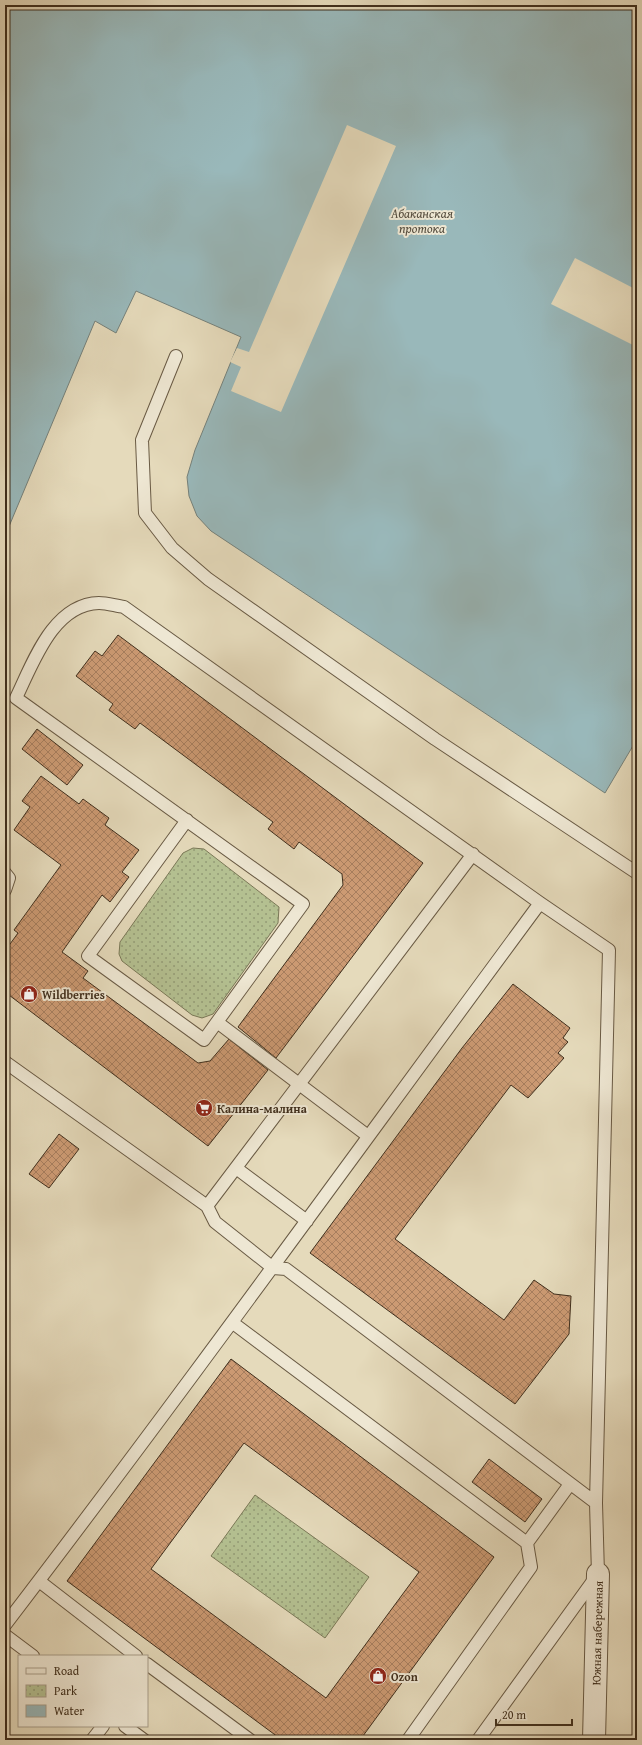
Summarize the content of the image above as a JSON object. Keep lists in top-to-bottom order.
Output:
{
  "streets": {
    "street": ["Южная набережная"]
  },
  "water": ["Абаканская протока"],
  "places": {
    "shop": ["Wildberries", "Ozon"],
    "supermarket": ["Калина-малина"]
  },
  "legend": ["Road", "Park", "Water"],
  "scale_bar": "20 m"
}
